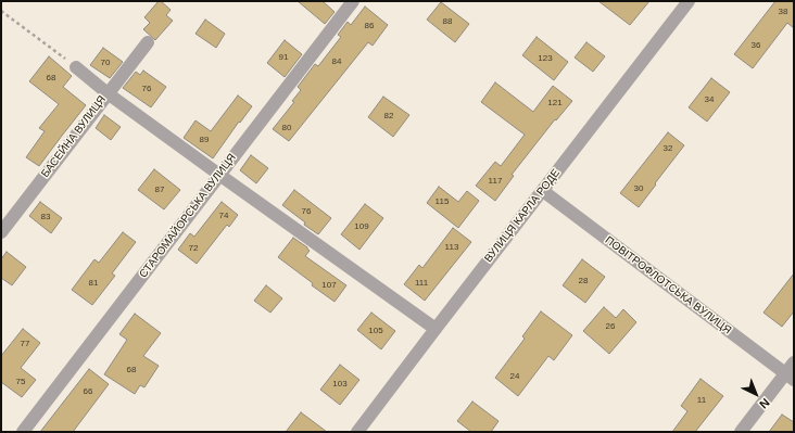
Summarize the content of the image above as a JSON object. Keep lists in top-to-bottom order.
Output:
{
  "streets": {
    "street": [
      "БАСЕЙНА ВУЛИЦЯ",
      "СТАРОМАЙОРСЬКА ВУЛИЦЯ",
      "ВУЛИЦЯ КАРЛА РОДЕ",
      "ПОВІТРОФЛОТСЬКА ВУЛИЦЯ"
    ]
  },
  "crossings": [
    ["ВУЛИЦЯ КАРЛА РОДЕ", "ПОВІТРОФЛОТСЬКА ВУЛИЦЯ"]
  ],
  "house_numbers": [
    "38",
    "88",
    "86",
    "36",
    "91",
    "123",
    "84",
    "70",
    "68",
    "76",
    "34",
    "121",
    "82",
    "80",
    "89",
    "32",
    "117",
    "30",
    "87",
    "115",
    "76",
    "74",
    "83",
    "109",
    "113",
    "72",
    "28",
    "81",
    "111",
    "107",
    "26",
    "105",
    "77",
    "68",
    "24",
    "75",
    "103",
    "66",
    "11"
  ],
  "north": "bottom right"
}
